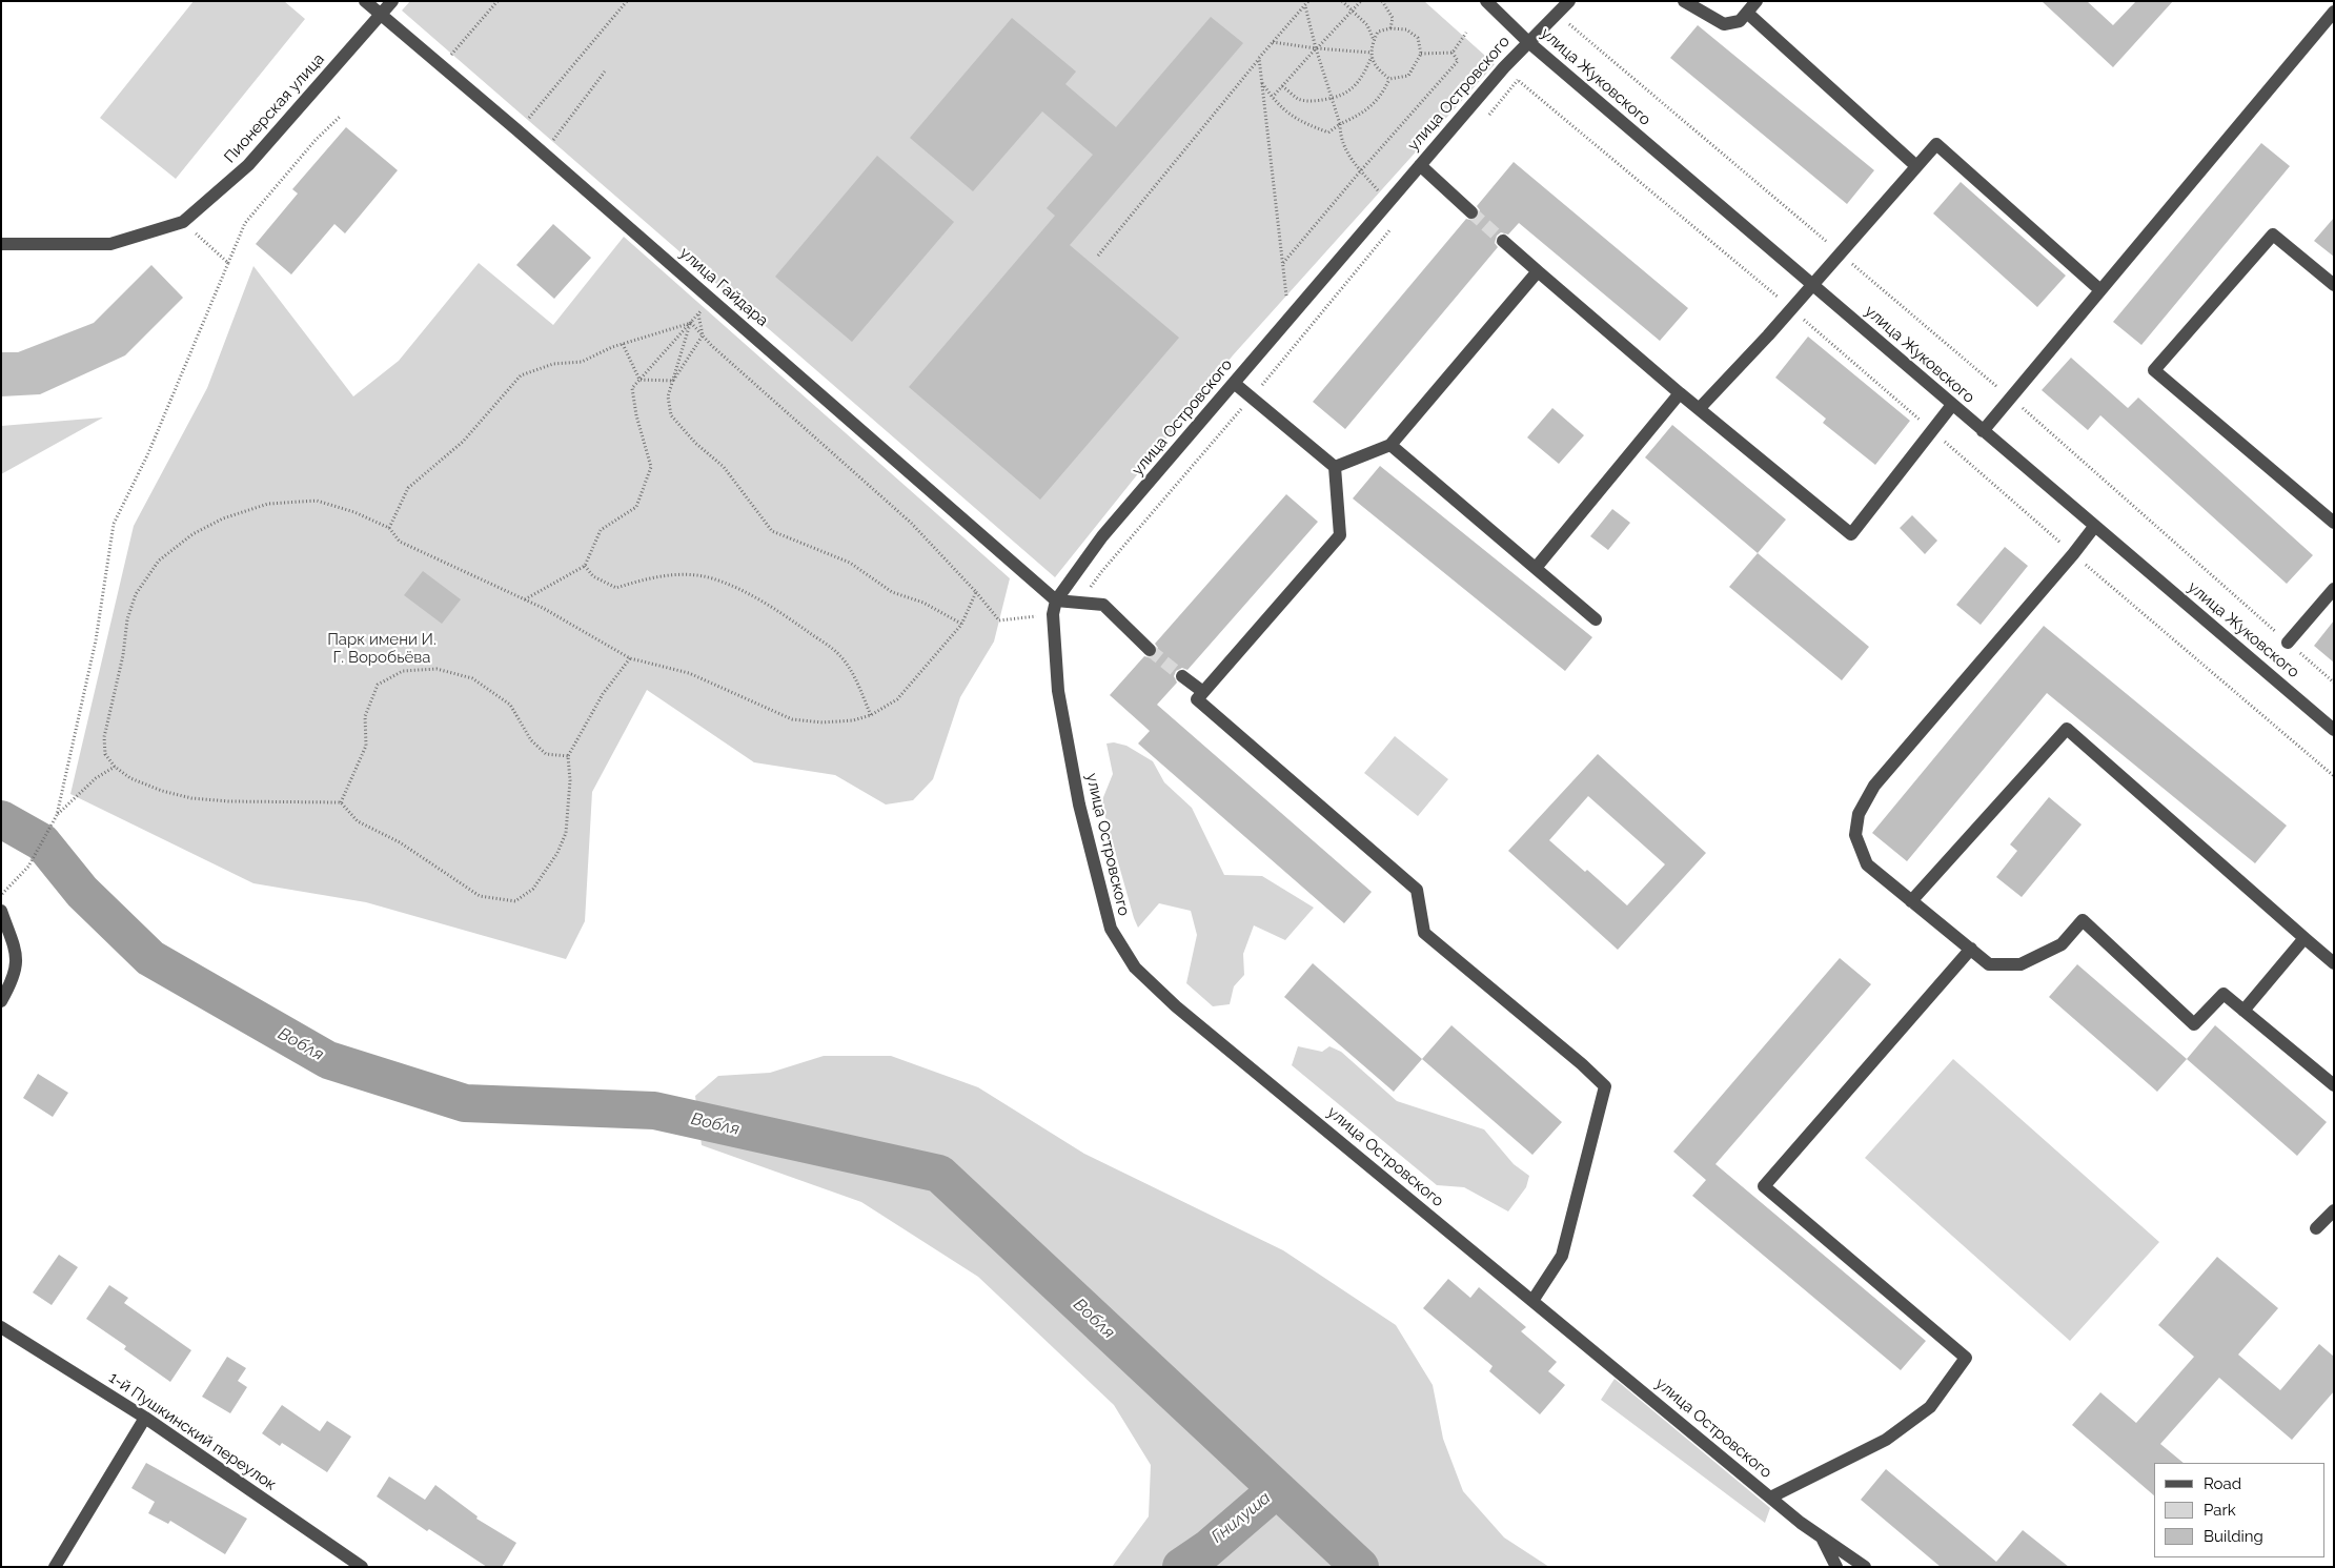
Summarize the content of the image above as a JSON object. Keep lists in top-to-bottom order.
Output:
{
  "streets": {
    "street": [
      "улица Жуковского",
      "улица Островского",
      "Пионерская улица",
      "улица Гайдара",
      "1-й Пушкинский переулок"
    ]
  },
  "crossings": [
    ["улица Жуковского", "улица Островского"],
    ["улица Островского", "улица Гайдара"],
    ["Пионерская улица", "улица Гайдара"]
  ],
  "water": ["Вобля", "Гнилуша"],
  "parks": ["Парк имени И. Г. Воробьёва"],
  "legend": ["Road", "Park", "Building"]
}
